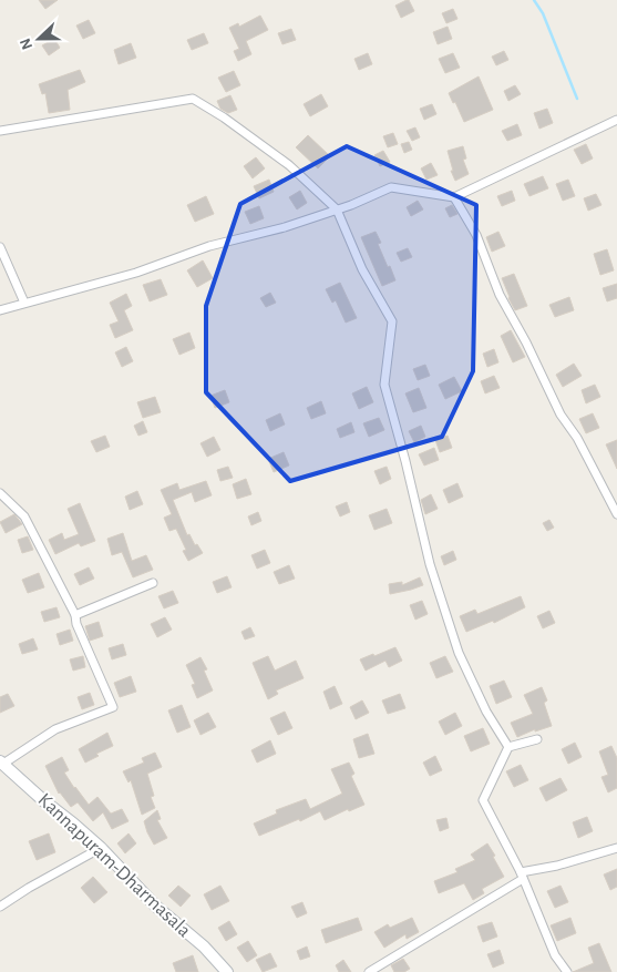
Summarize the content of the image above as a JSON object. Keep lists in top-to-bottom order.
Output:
{
  "streets": {
    "main road": ["Kannapuram-Dharmasala"]
  },
  "north": "left"
}
